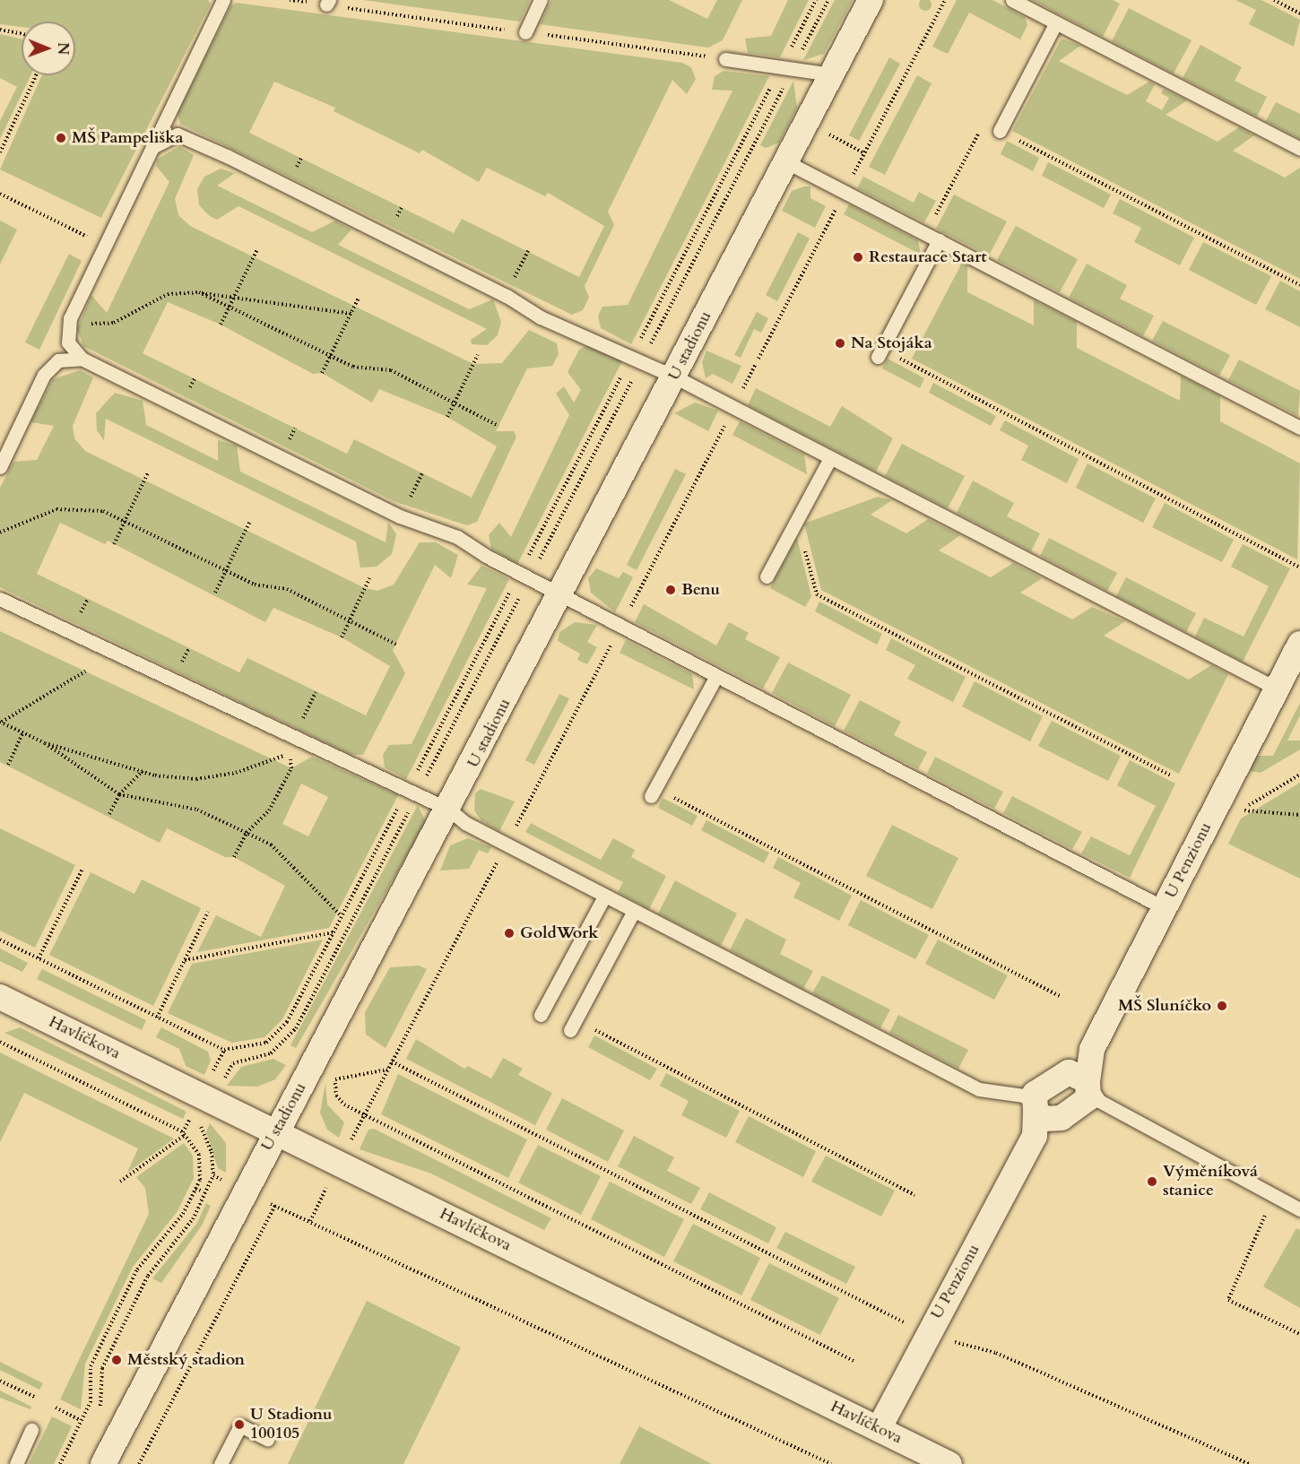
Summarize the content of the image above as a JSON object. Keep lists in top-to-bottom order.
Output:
{
  "streets": {
    "street": ["U stadionu", "U Penzionu", "Havlíčkova"]
  },
  "crossings": [
    ["U stadionu", "Havlíčkova"],
    ["U Penzionu", "Havlíčkova"]
  ],
  "places": [
    "MŠ Pampeliška",
    "Restaurace Start",
    "Na Stojáka",
    "Benu",
    "GoldWork",
    "MŠ Sluníčko",
    "Výměníková stanice",
    "Městský stadion",
    "U Stadionu 100105"
  ],
  "north": "right"
}
